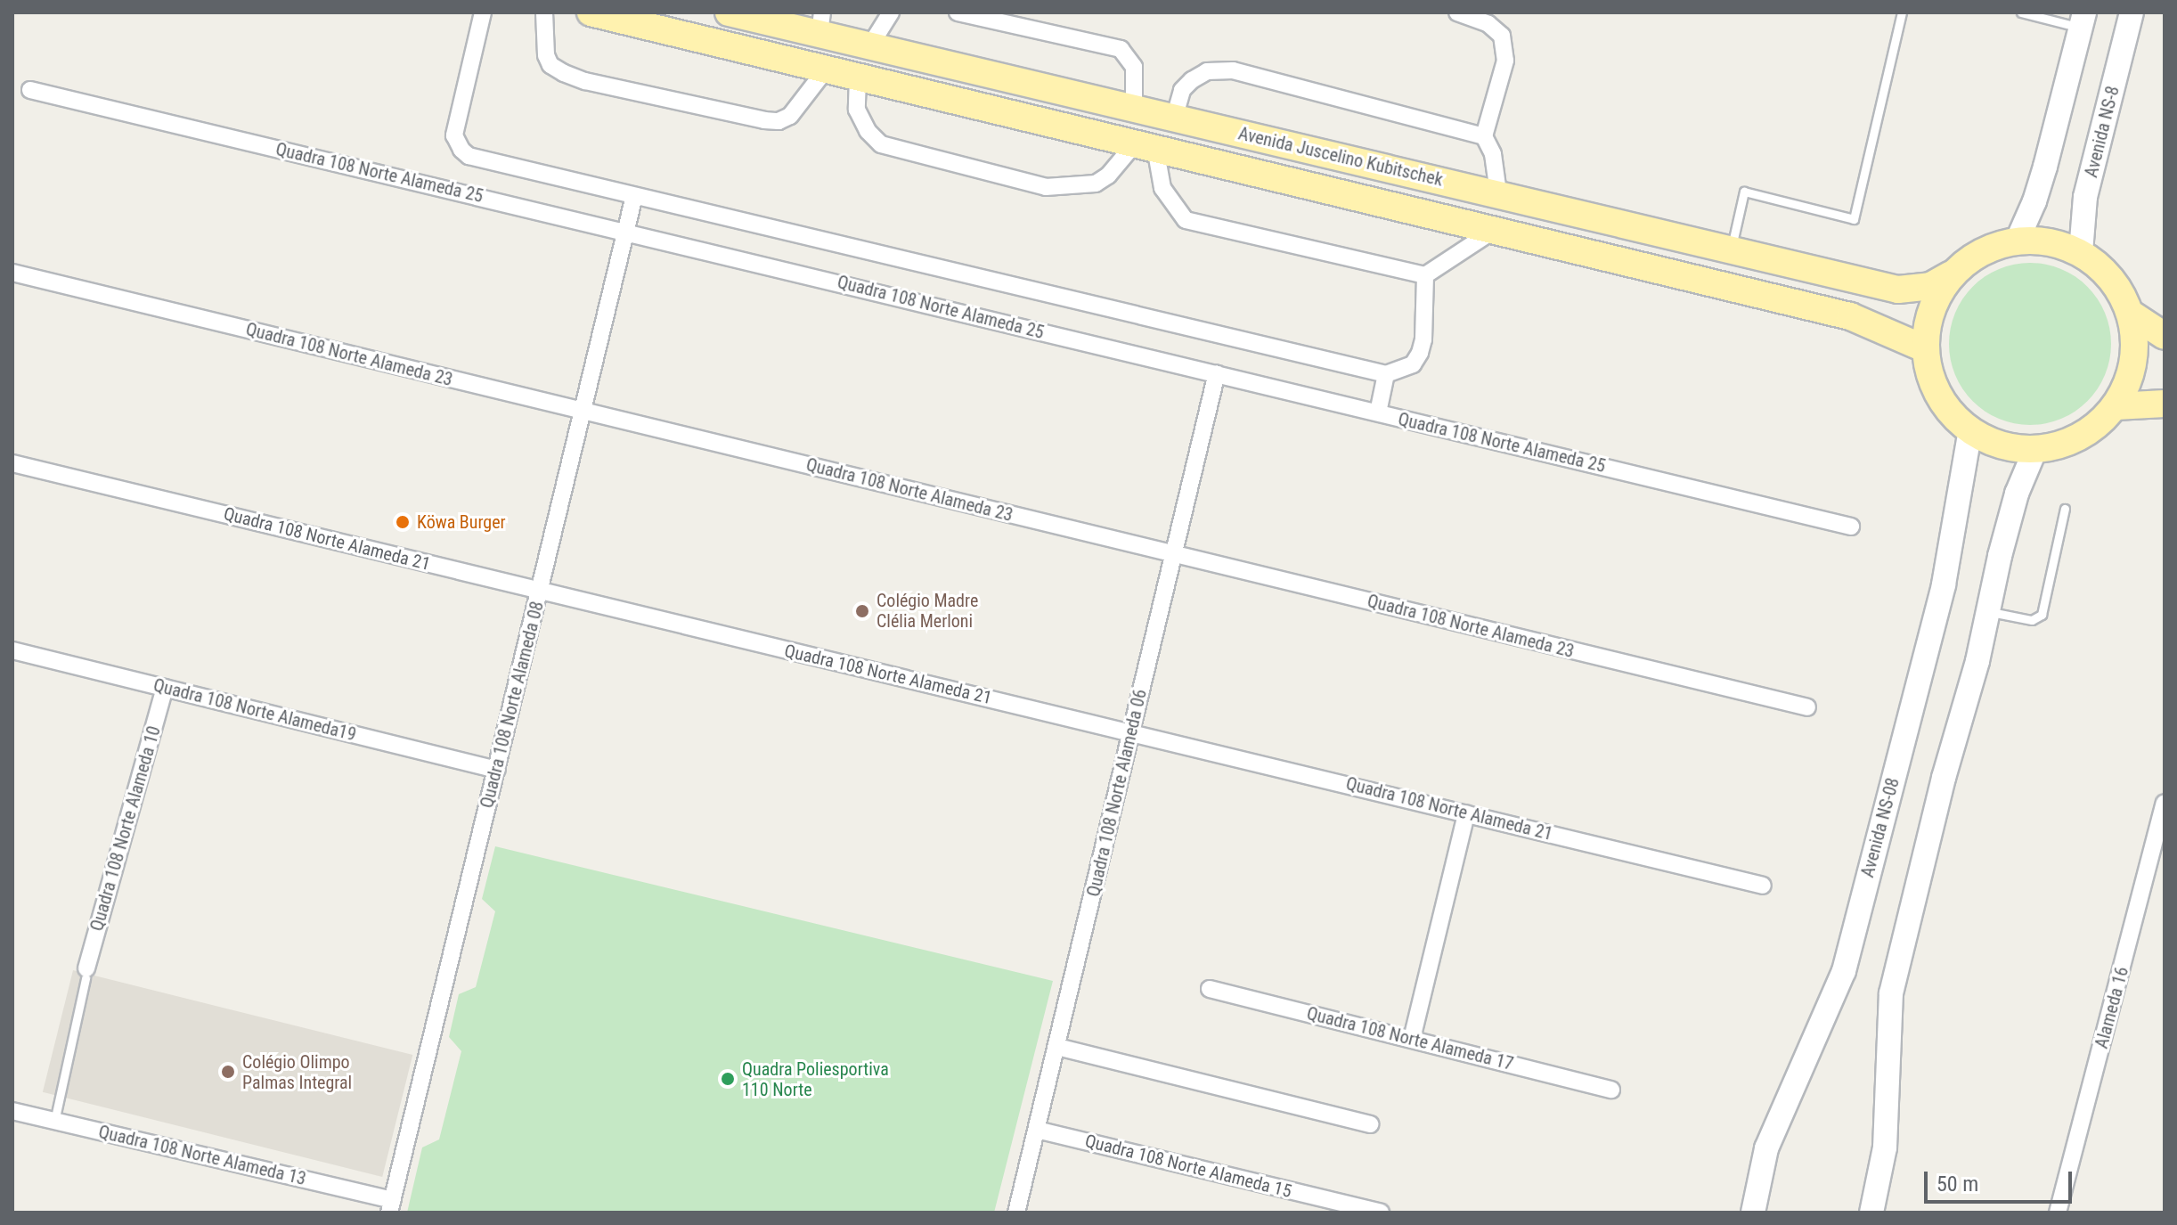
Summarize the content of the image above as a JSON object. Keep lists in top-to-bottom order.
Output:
{
  "streets": {
    "main road": ["Avenida Juscelino Kubitschek"],
    "street": [
      "Avenida NS-8",
      "Quadra 108 Norte Alameda 25",
      "Quadra 108 Norte Alameda 23",
      "Quadra 108 Norte Alameda 21",
      "Quadra 108 Norte Alameda 08",
      "Quadra 108 Norte Alameda19",
      "Quadra 108 Norte Alameda 06",
      "Avenida NS-08",
      "Quadra 108 Norte Alameda 10",
      "Alameda 16",
      "Quadra 108 Norte Alameda 17",
      "Quadra 108 Norte Alameda 13",
      "Quadra 108 Norte Alameda 15"
    ]
  },
  "crossings": [
    ["Avenida NS-8", "Avenida Juscelino Kubitschek"],
    ["Avenida NS-8", "Avenida NS-08"],
    ["Avenida Juscelino Kubitschek", "Avenida NS-08"],
    ["Quadra 108 Norte Alameda 25", "Quadra 108 Norte Alameda 08"],
    ["Quadra 108 Norte Alameda 25", "Quadra 108 Norte Alameda 06"],
    ["Quadra 108 Norte Alameda 23", "Quadra 108 Norte Alameda 08"],
    ["Quadra 108 Norte Alameda 23", "Quadra 108 Norte Alameda 06"],
    ["Quadra 108 Norte Alameda 21", "Quadra 108 Norte Alameda 08"],
    ["Quadra 108 Norte Alameda 21", "Quadra 108 Norte Alameda 06"],
    ["Quadra 108 Norte Alameda 08", "Quadra 108 Norte Alameda19"],
    ["Quadra 108 Norte Alameda 08", "Quadra 108 Norte Alameda 13"],
    ["Quadra 108 Norte Alameda19", "Quadra 108 Norte Alameda 10"],
    ["Quadra 108 Norte Alameda 06", "Quadra 108 Norte Alameda 15"]
  ],
  "places": [
    "Köwa Burger",
    "Colégio Madre Clélia Merloni",
    "Colégio Olimpo Palmas Integral",
    "Quadra Poliesportiva 110 Norte"
  ],
  "scale_bar": "50 m"
}
